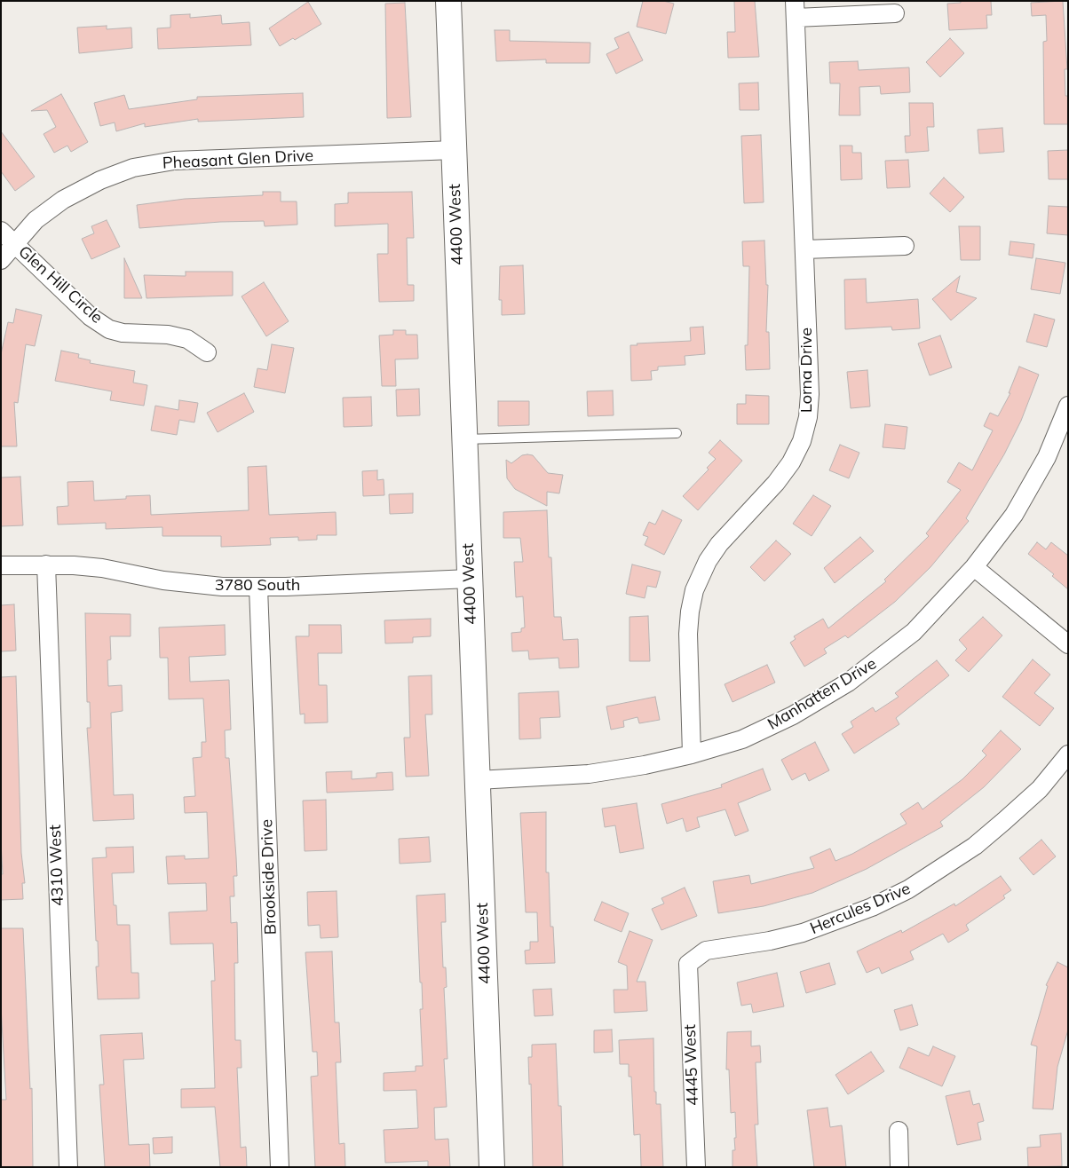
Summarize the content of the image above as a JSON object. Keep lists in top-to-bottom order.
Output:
{
  "streets": {
    "street": [
      "Pheasant Glen Drive",
      "4400 West",
      "Glen Hill Circle",
      "Lorna Drive",
      "3780 South",
      "Manhatten Drive",
      "4310 West",
      "Brookside Drive",
      "Hercules Drive",
      "4445 West"
    ]
  },
  "crossings": [
    ["Pheasant Glen Drive", "4400 West"],
    ["Pheasant Glen Drive", "Glen Hill Circle"],
    ["4400 West", "3780 South"],
    ["4400 West", "Manhatten Drive"],
    ["Lorna Drive", "Manhatten Drive"],
    ["3780 South", "4310 West"],
    ["3780 South", "Brookside Drive"],
    ["Hercules Drive", "4445 West"]
  ]
}
